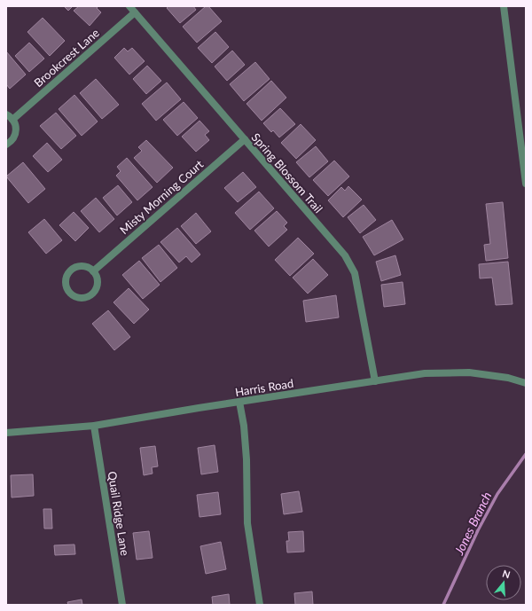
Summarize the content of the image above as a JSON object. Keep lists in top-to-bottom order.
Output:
{
  "streets": {
    "street": [
      "Brookcrest Lane",
      "Spring Blossom Trail",
      "Misty Morning Court",
      "Harris Road",
      "Quail Ridge Lane"
    ]
  },
  "crossings": [
    ["Brookcrest Lane", "Spring Blossom Trail"],
    ["Spring Blossom Trail", "Misty Morning Court"],
    ["Spring Blossom Trail", "Harris Road"],
    ["Harris Road", "Quail Ridge Lane"]
  ],
  "water": ["Jones Branch"],
  "north": "top"
}
